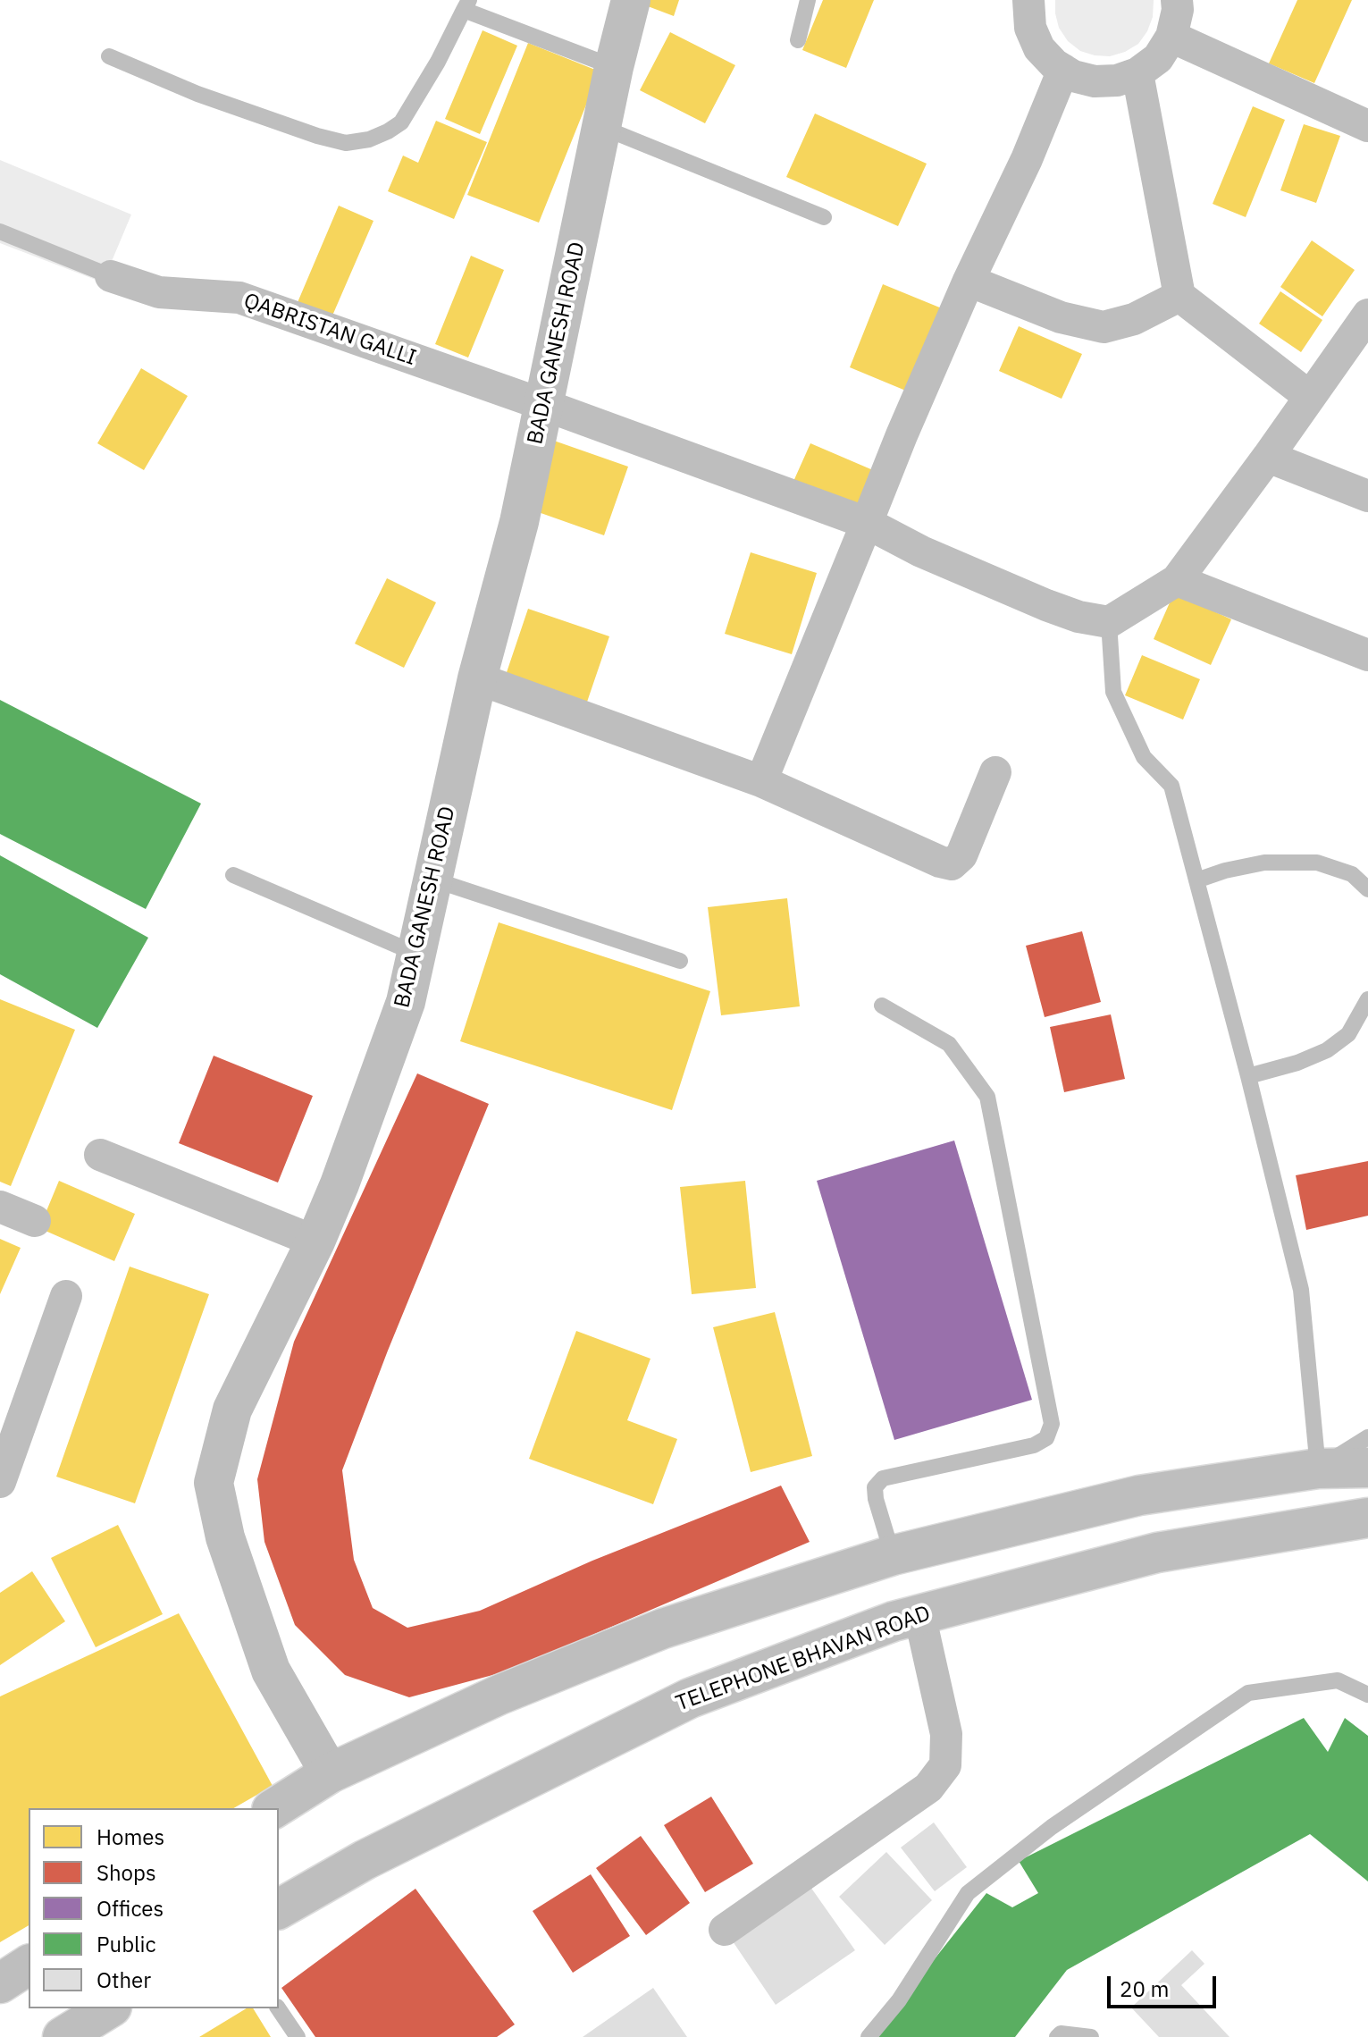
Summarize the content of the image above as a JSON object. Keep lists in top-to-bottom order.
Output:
{
  "streets": {
    "main road": ["BADA GANESH ROAD", "TELEPHONE BHAVAN ROAD"],
    "street": ["QABRISTAN GALLI"]
  },
  "crossings": [
    ["QABRISTAN GALLI", "BADA GANESH ROAD"]
  ],
  "legend": [
    "Homes",
    "Shops",
    "Offices",
    "Public",
    "Other"
  ],
  "scale_bar": "20 m"
}
